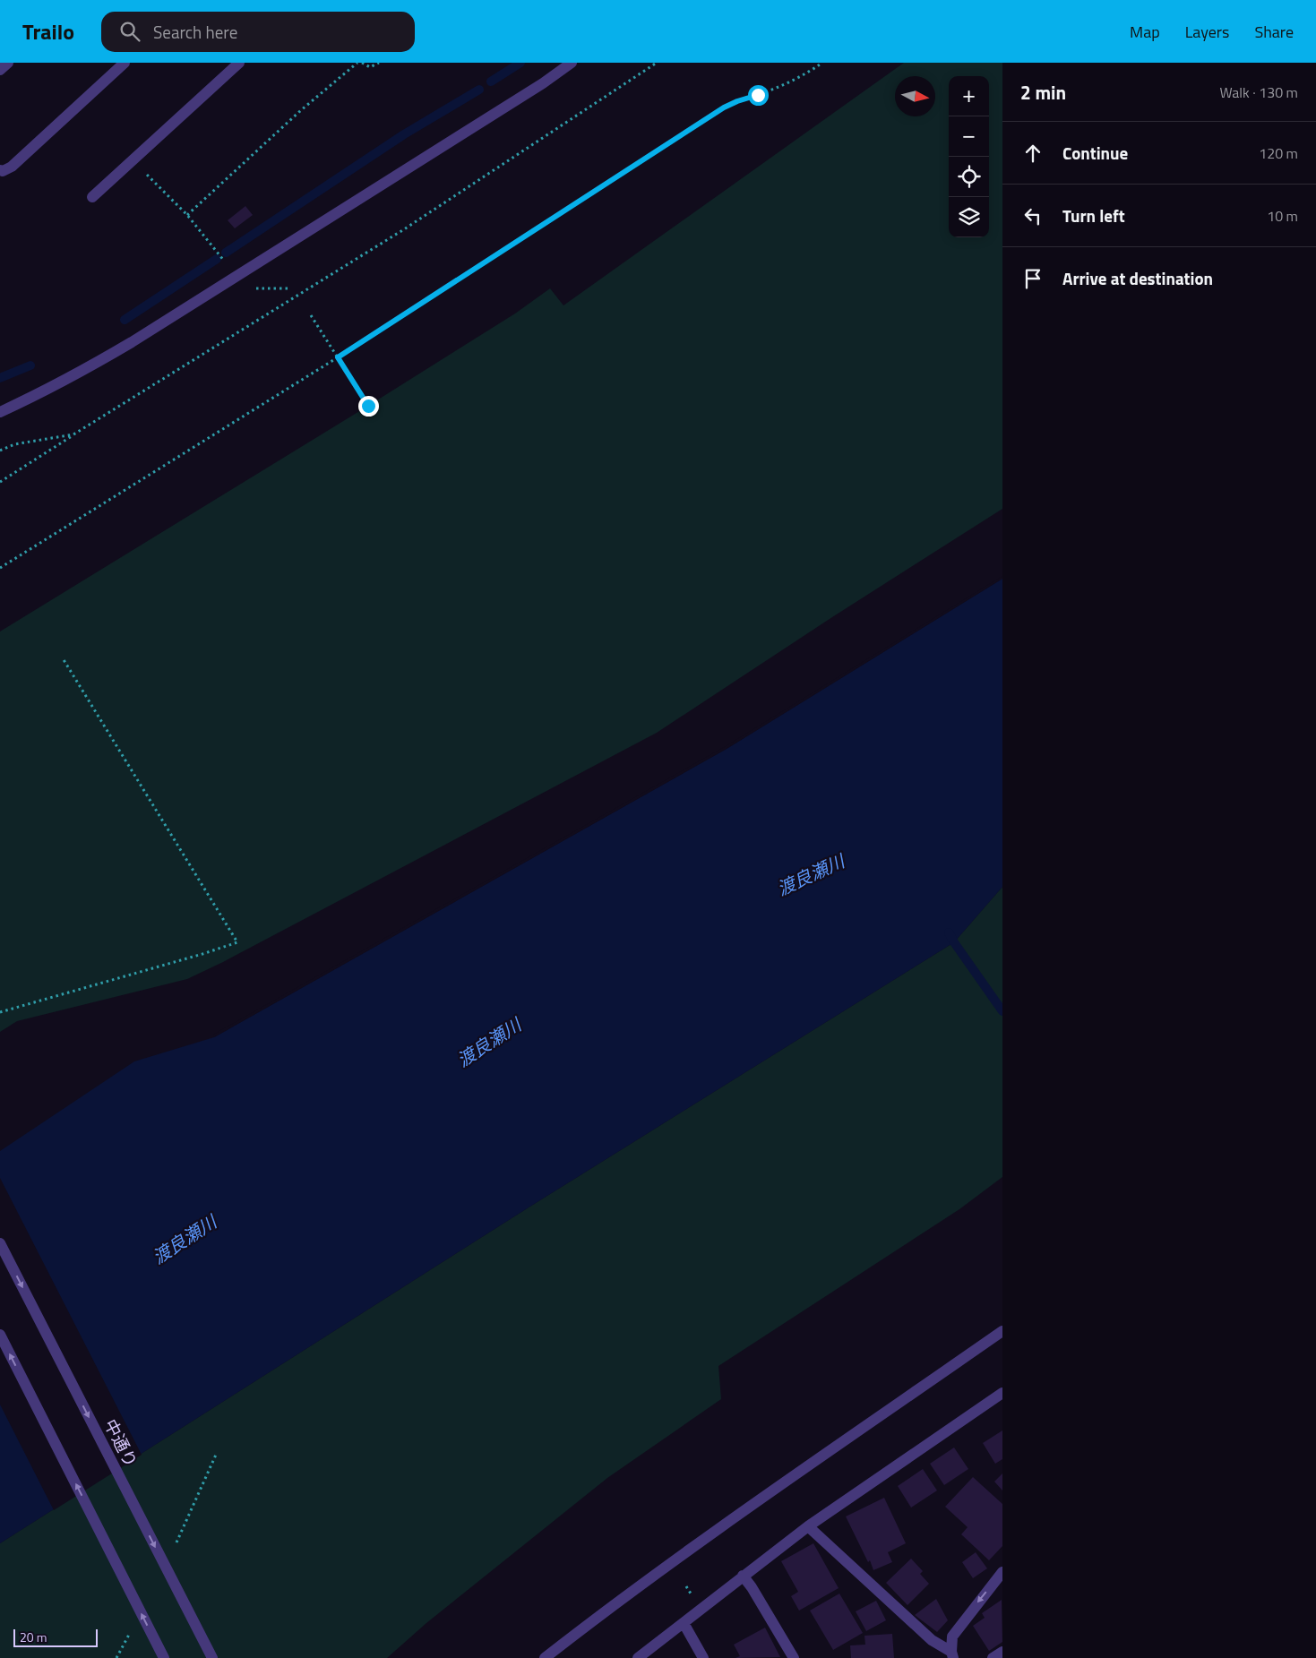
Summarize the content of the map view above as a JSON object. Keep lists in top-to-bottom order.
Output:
{
  "streets": {
    "street": ["中通り"]
  },
  "water": ["渡良瀬川"],
  "scale_bar": "20 m",
  "north": "right",
  "page": {
    "header": "Trailo",
    "search": "Search here",
    "nav": ["Map", "Layers", "Share"],
    "heading": ["2 min", "Walk · 130 m"],
    "map_buttons": ["+", "−"],
    "list": [
      ["Continue", "120 m"],
      ["Turn left", "10 m"],
      "Arrive at destination"
    ],
    "scale": "20 m"
  }
}
